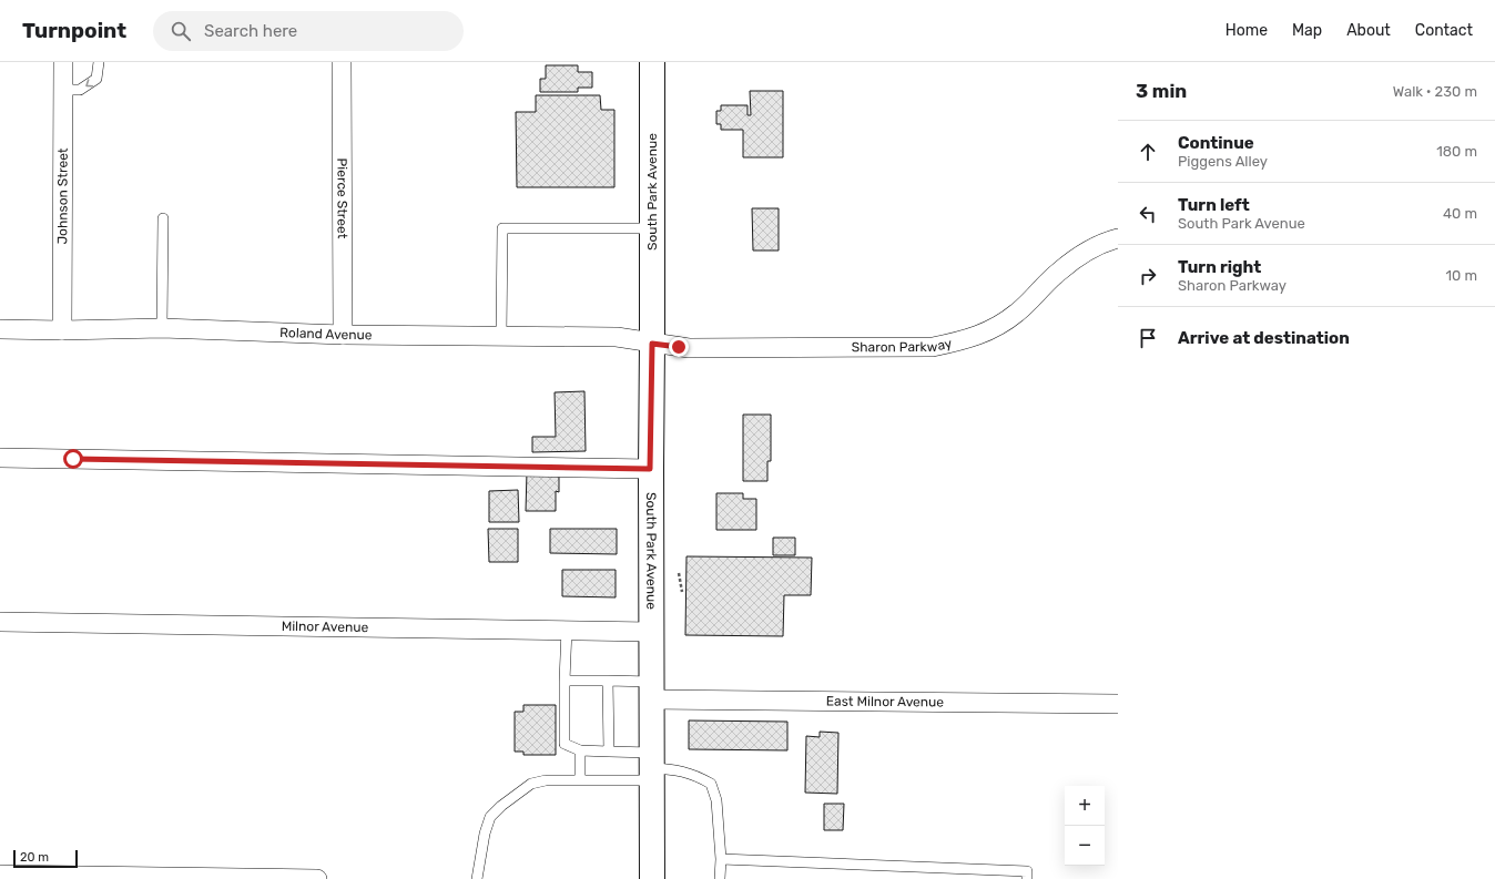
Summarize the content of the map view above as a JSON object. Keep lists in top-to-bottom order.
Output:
{
  "streets": {
    "main road": ["South Park Avenue"],
    "street": [
      "Johnson Street",
      "Pierce Street",
      "Roland Avenue",
      "Sharon Parkway",
      "Milnor Avenue",
      "East Milnor Avenue"
    ]
  },
  "crossings": [
    ["South Park Avenue", "Roland Avenue"],
    ["South Park Avenue", "Sharon Parkway"],
    ["South Park Avenue", "Milnor Avenue"],
    ["South Park Avenue", "East Milnor Avenue"],
    ["Johnson Street", "Roland Avenue"],
    ["Pierce Street", "Roland Avenue"],
    ["Roland Avenue", "Sharon Parkway"]
  ],
  "scale_bar": "20 m",
  "page": {
    "header": "Turnpoint",
    "search": "Search here",
    "nav": [
      "Home",
      "Map",
      "About",
      "Contact"
    ],
    "heading": ["3 min", "Walk · 230 m"],
    "list": [
      ["Continue", "Piggens Alley", "180 m"],
      ["Turn left", "South Park Avenue", "40 m"],
      ["Turn right", "Sharon Parkway", "10 m"],
      "Arrive at destination"
    ],
    "map_buttons": ["+", "−"],
    "scale": "20 m"
  }
}
